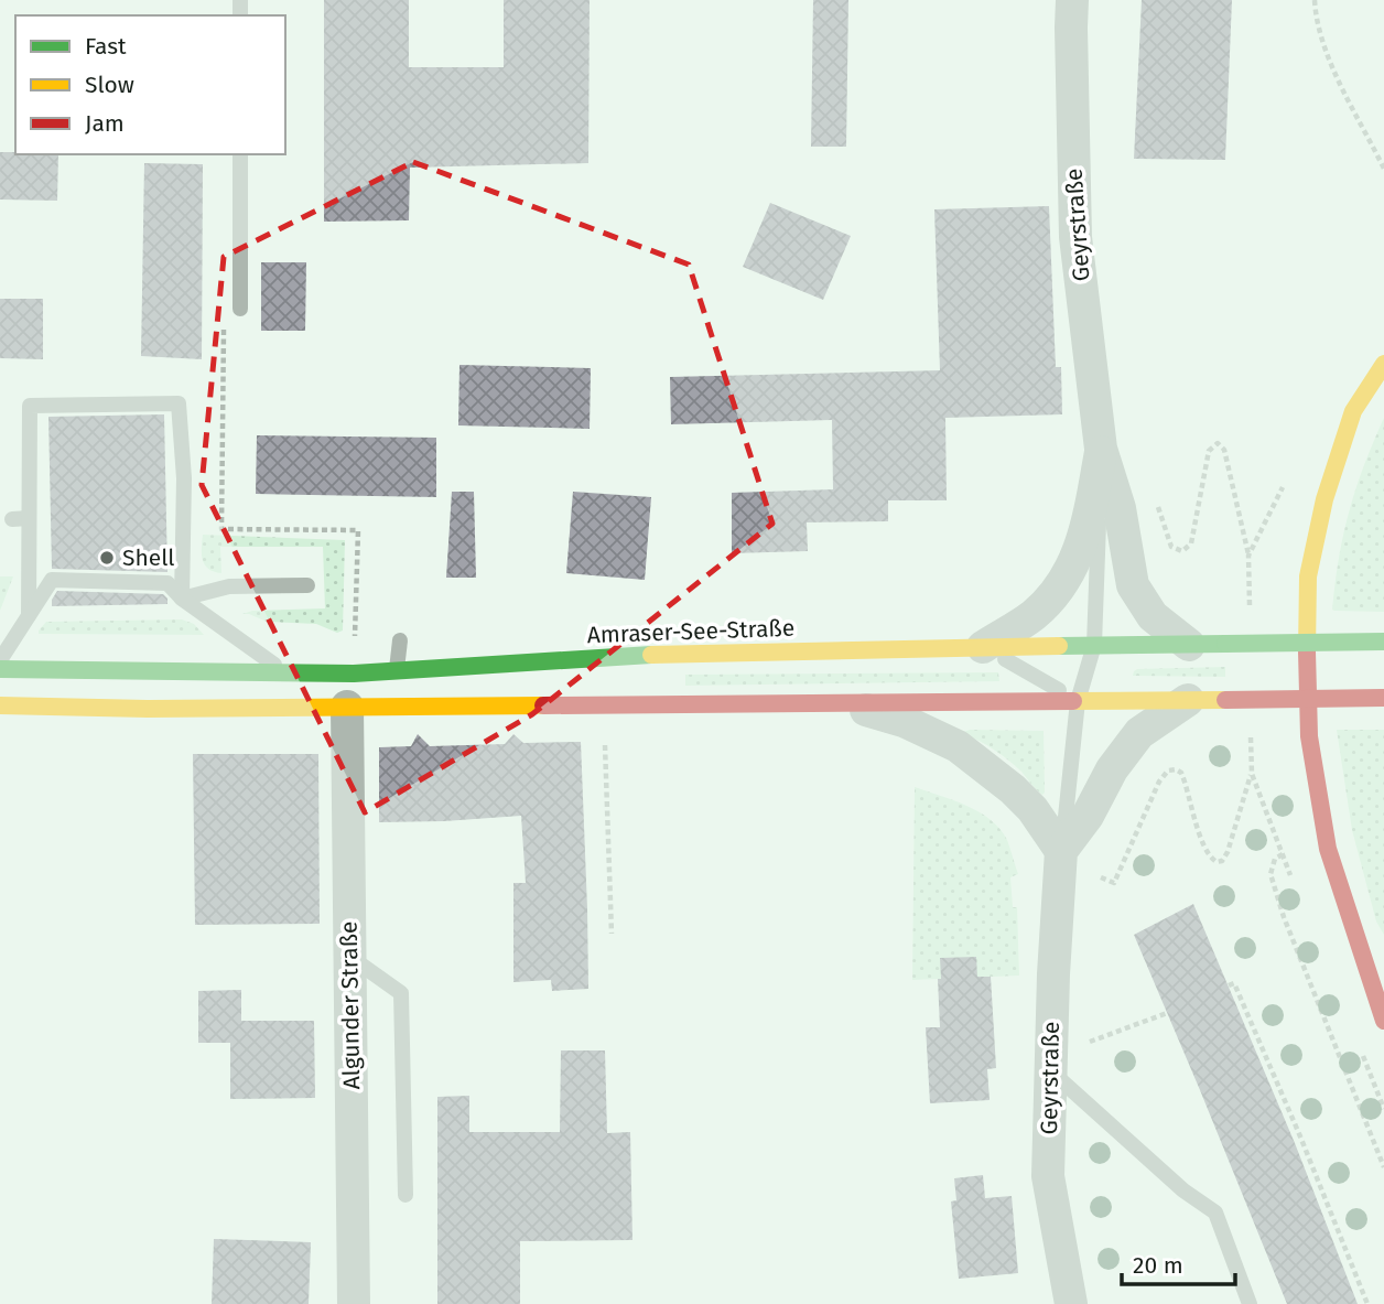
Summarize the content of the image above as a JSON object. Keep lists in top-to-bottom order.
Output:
{
  "streets": {
    "main road": ["Amraser-See-Straße"],
    "street": ["Geyrstraße", "Algunder Straße"]
  },
  "crossings": [
    ["Geyrstraße", "Amraser-See-Straße"]
  ],
  "places": ["Shell"],
  "legend": ["Fast", "Slow", "Jam"],
  "scale_bar": "20 m"
}
